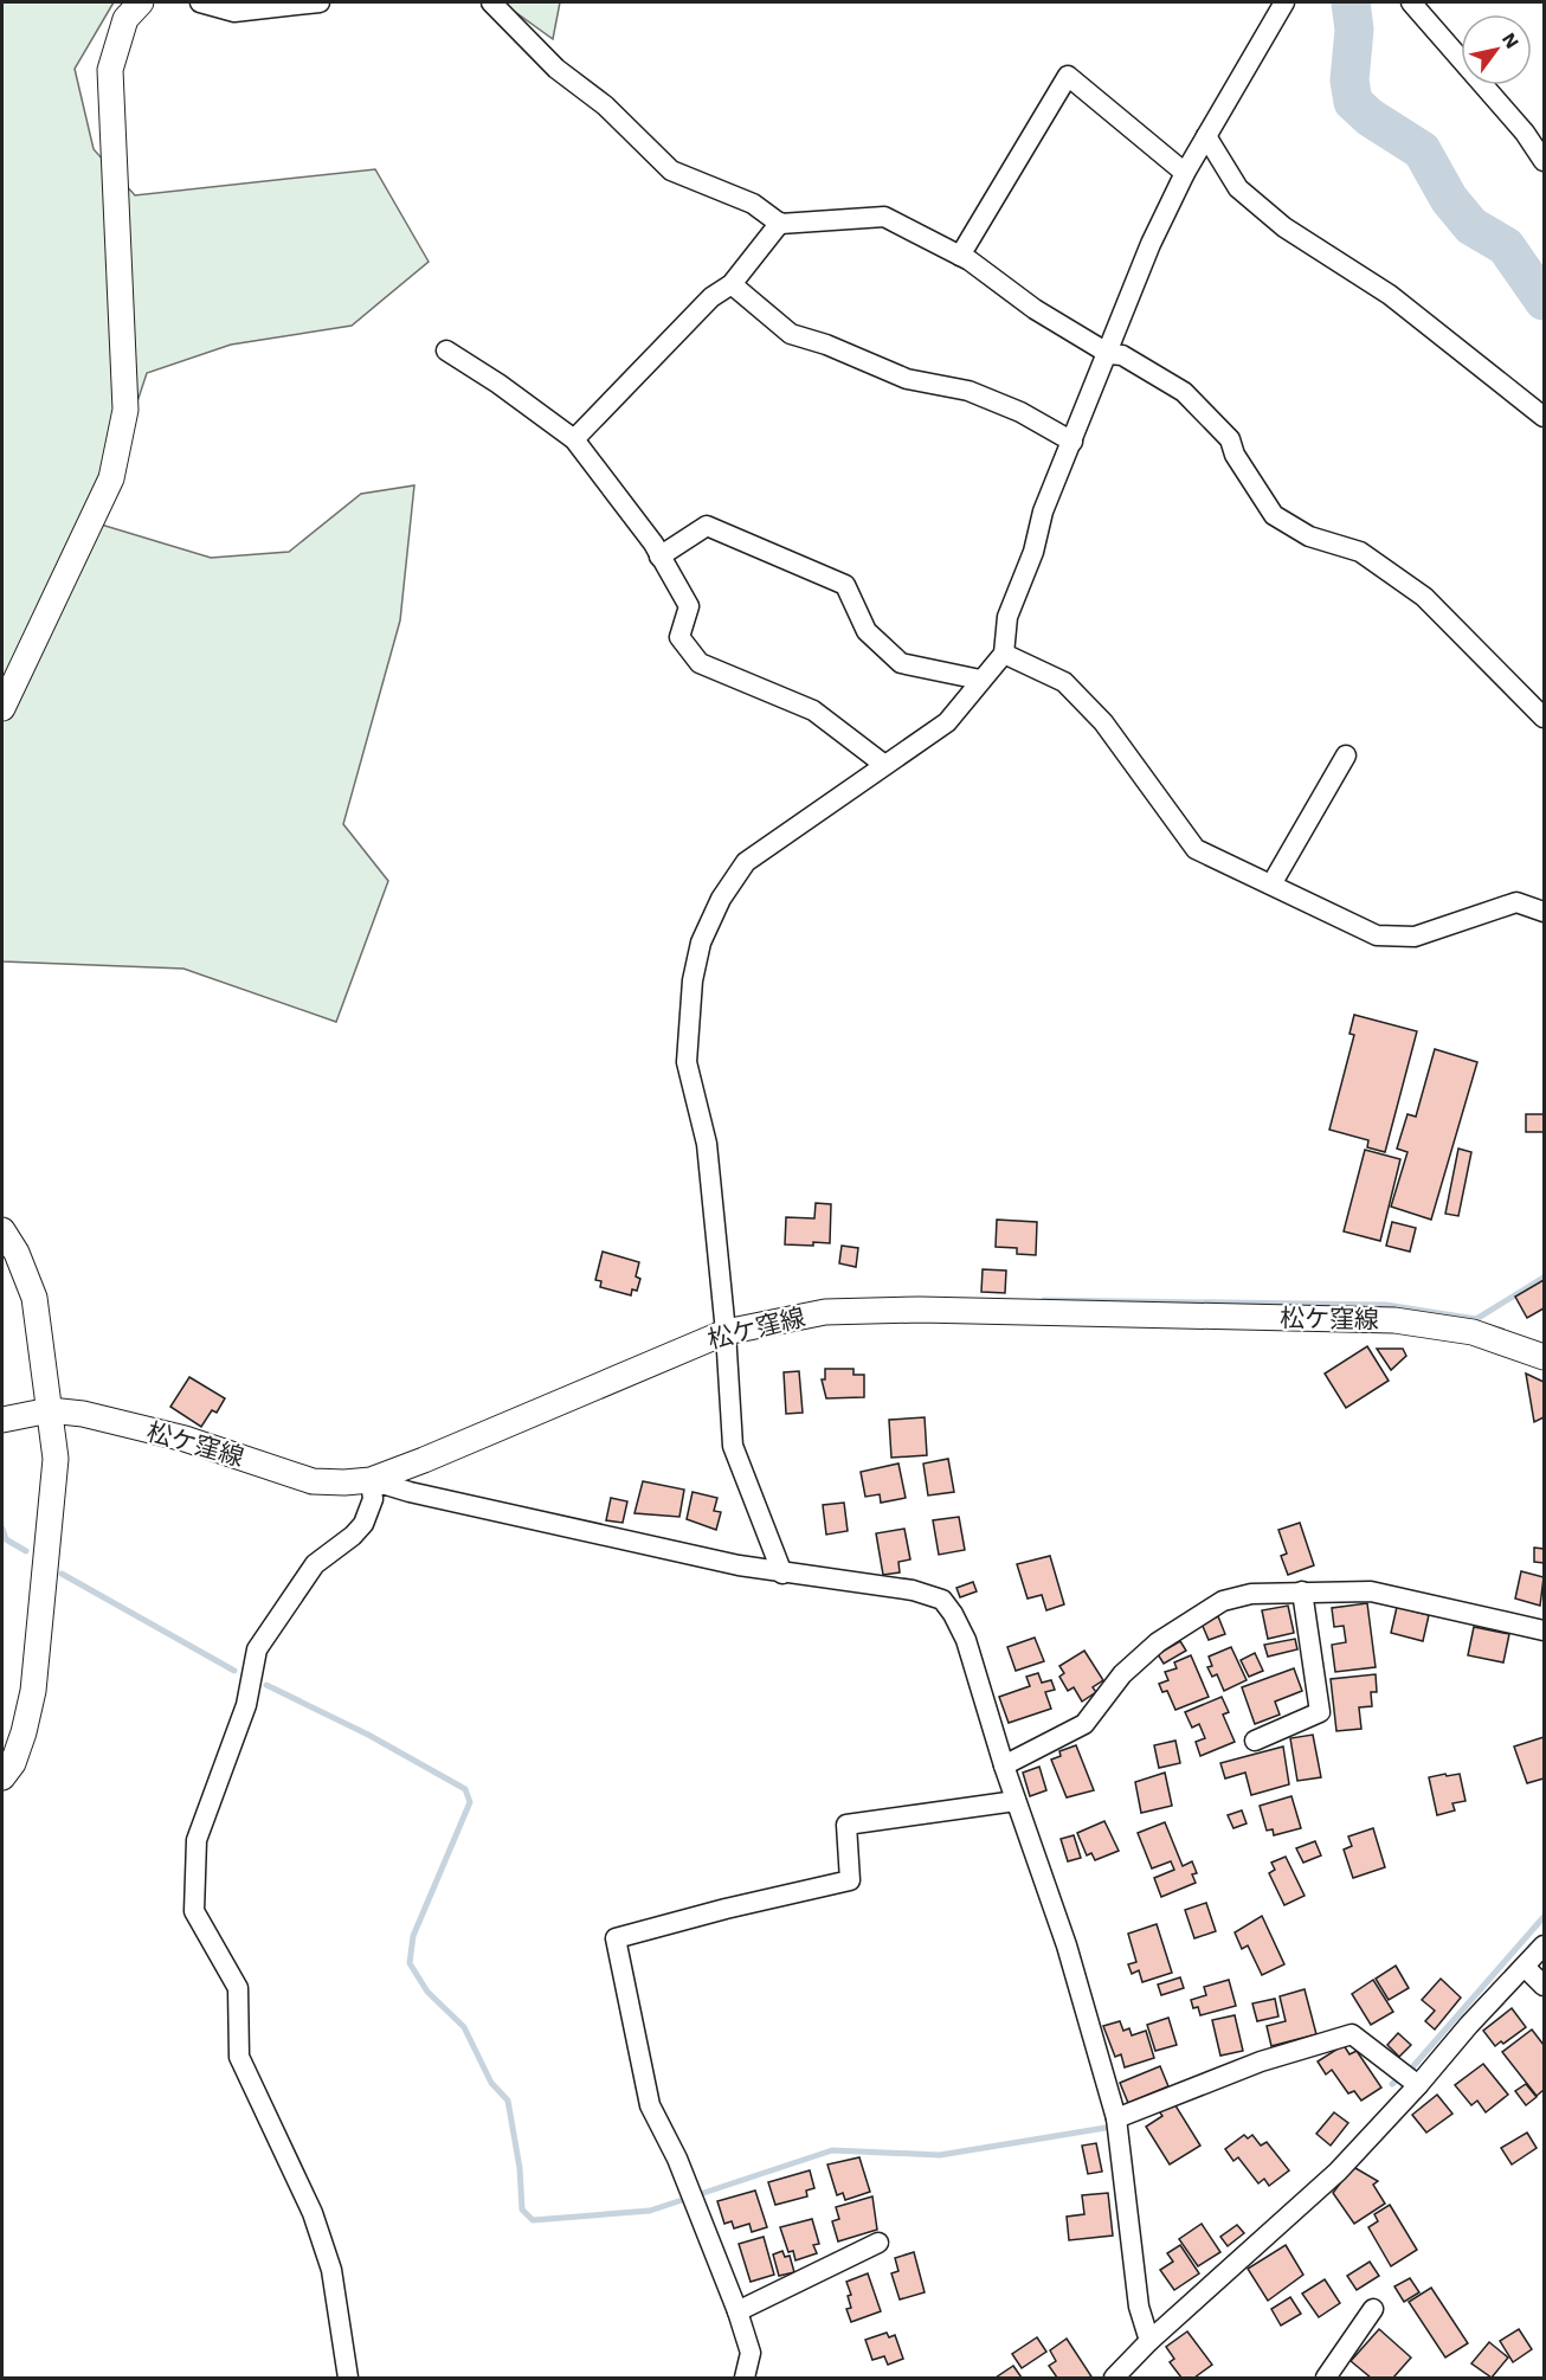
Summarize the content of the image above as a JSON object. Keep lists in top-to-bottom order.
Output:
{
  "streets": {
    "street": ["松ケ窪線"]
  },
  "north": "top right"
}
